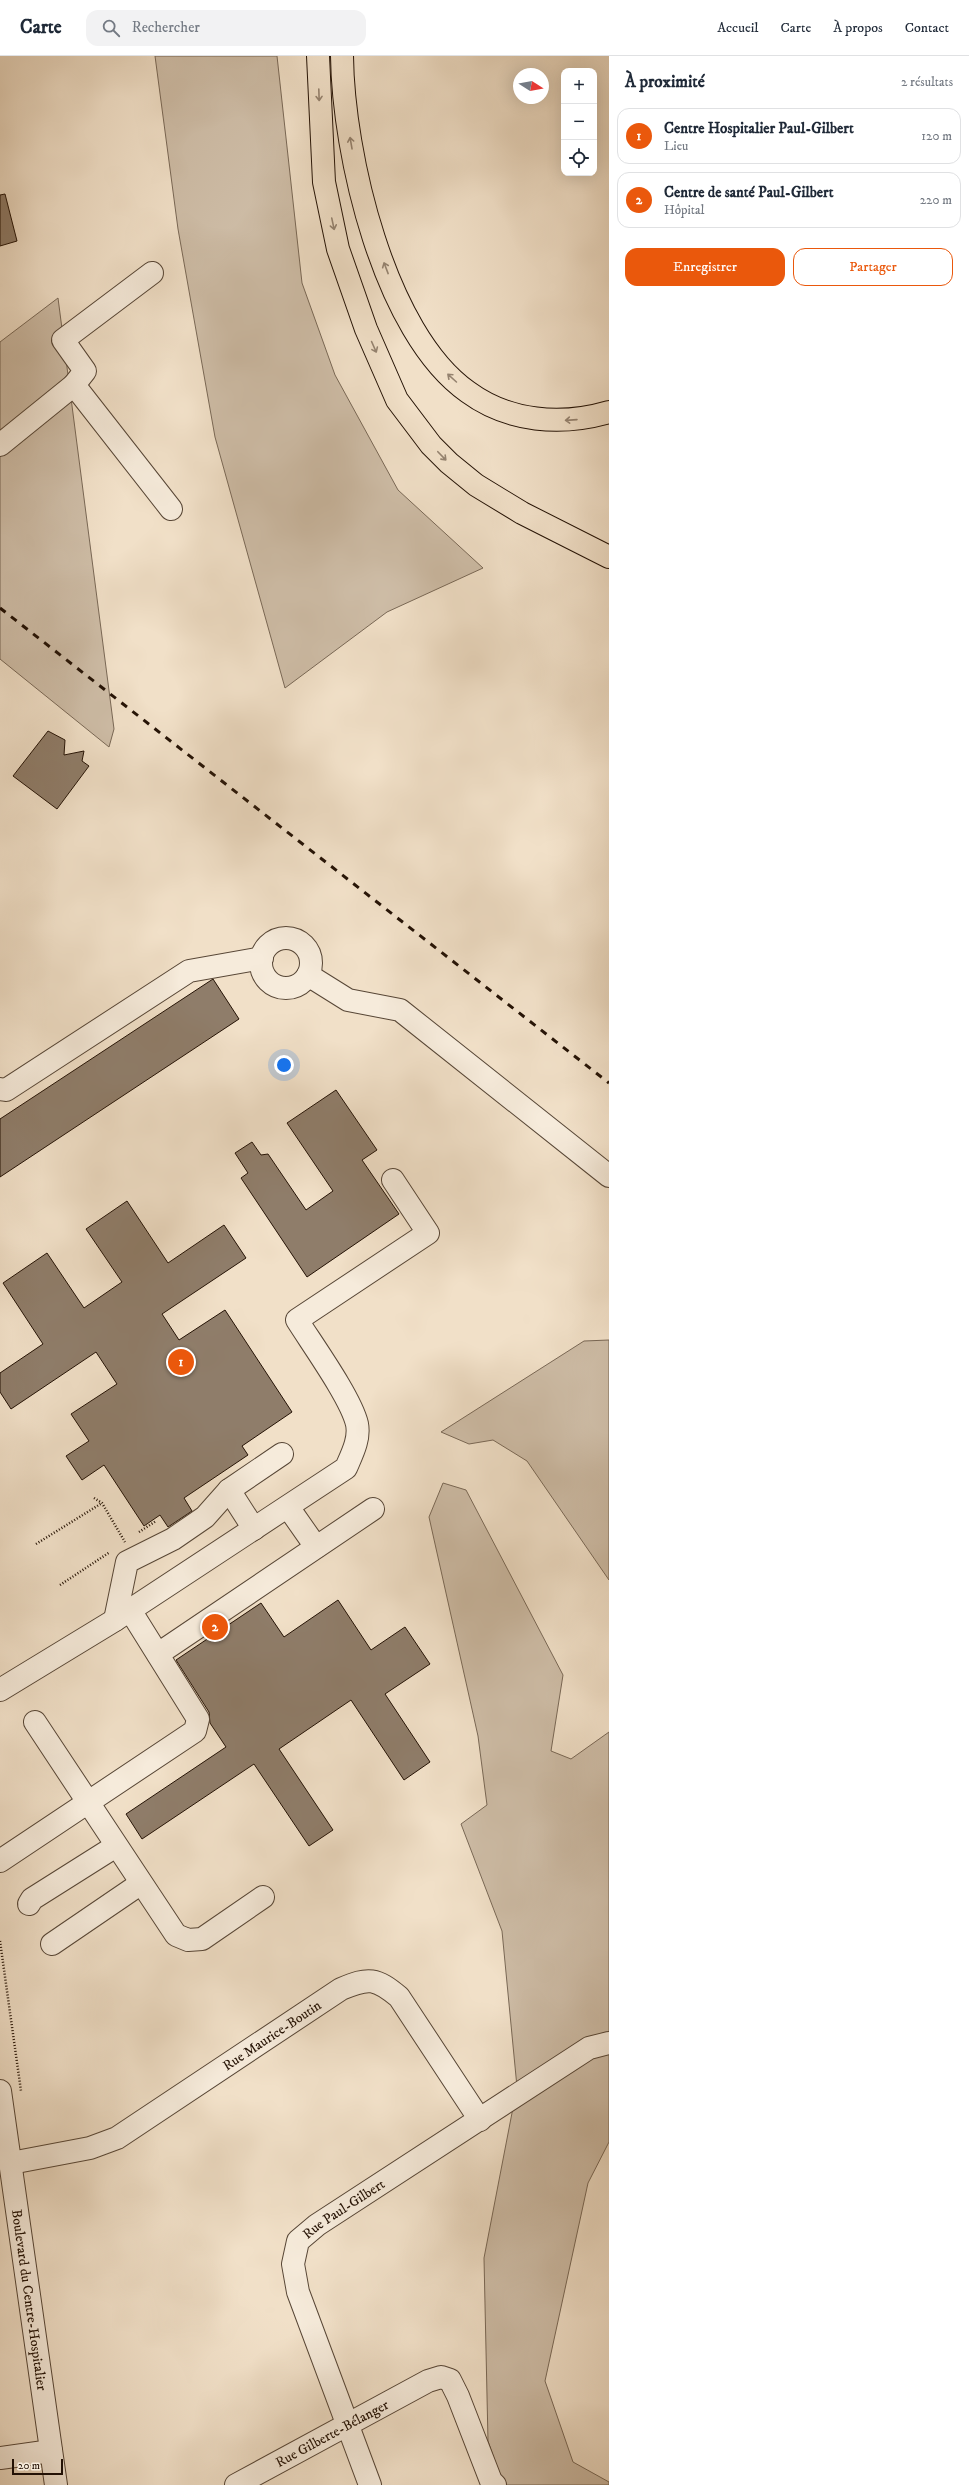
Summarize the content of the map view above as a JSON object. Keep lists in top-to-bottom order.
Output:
{
  "streets": {
    "street": [
      "Rue Maurice-Boutin",
      "Rue Paul-Gilbert",
      "Boulevard du Centre-Hospitalier",
      "Rue Gilberte-Bélanger"
    ]
  },
  "crossings": [
    ["Rue Maurice-Boutin", "Rue Paul-Gilbert"],
    ["Rue Maurice-Boutin", "Boulevard du Centre-Hospitalier"],
    ["Rue Paul-Gilbert", "Rue Gilberte-Bélanger"]
  ],
  "scale_bar": "20 m",
  "north": "right",
  "page": {
    "header": "Carte",
    "search": "Rechercher",
    "nav": [
      "Accueil",
      "Carte",
      "À propos",
      "Contact"
    ],
    "heading": ["À proximité", "2 résultats"],
    "map_buttons": ["+", "−"],
    "list": [
      {
        "mark": "1",
        "name": "Centre Hospitalier Paul-Gilbert",
        "note": "Lieu",
        "value": "120 m"
      },
      {
        "mark": "2",
        "name": "Centre de santé Paul-Gilbert",
        "note": "Hôpital",
        "value": "220 m"
      }
    ],
    "buttons": ["Enregistrer", "Partager"],
    "pins": ["1", "2"],
    "scale": "20 m"
  }
}
